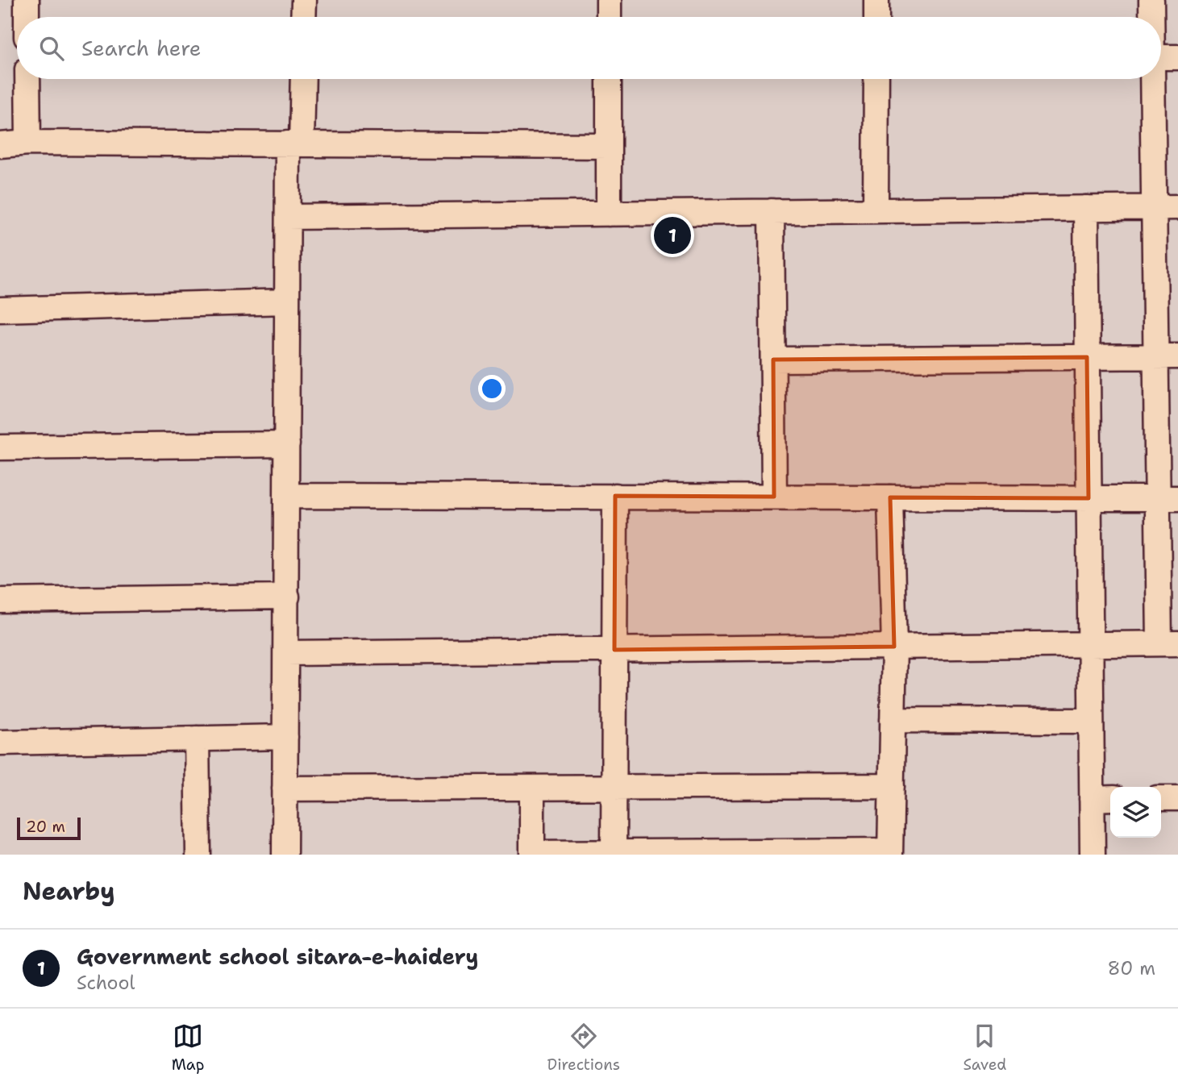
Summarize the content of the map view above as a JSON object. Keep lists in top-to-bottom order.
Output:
{
  "scale_bar": "20 m",
  "page": {
    "search": "Search here",
    "pins": "1",
    "scale": "20 m",
    "heading": "Nearby",
    "list": [
      {
        "mark": "1",
        "name": "Government school sitara-e-haidery",
        "note": "School",
        "value": "80 m"
      }
    ],
    "nav": ["Map", "Directions", "Saved"]
  }
}
